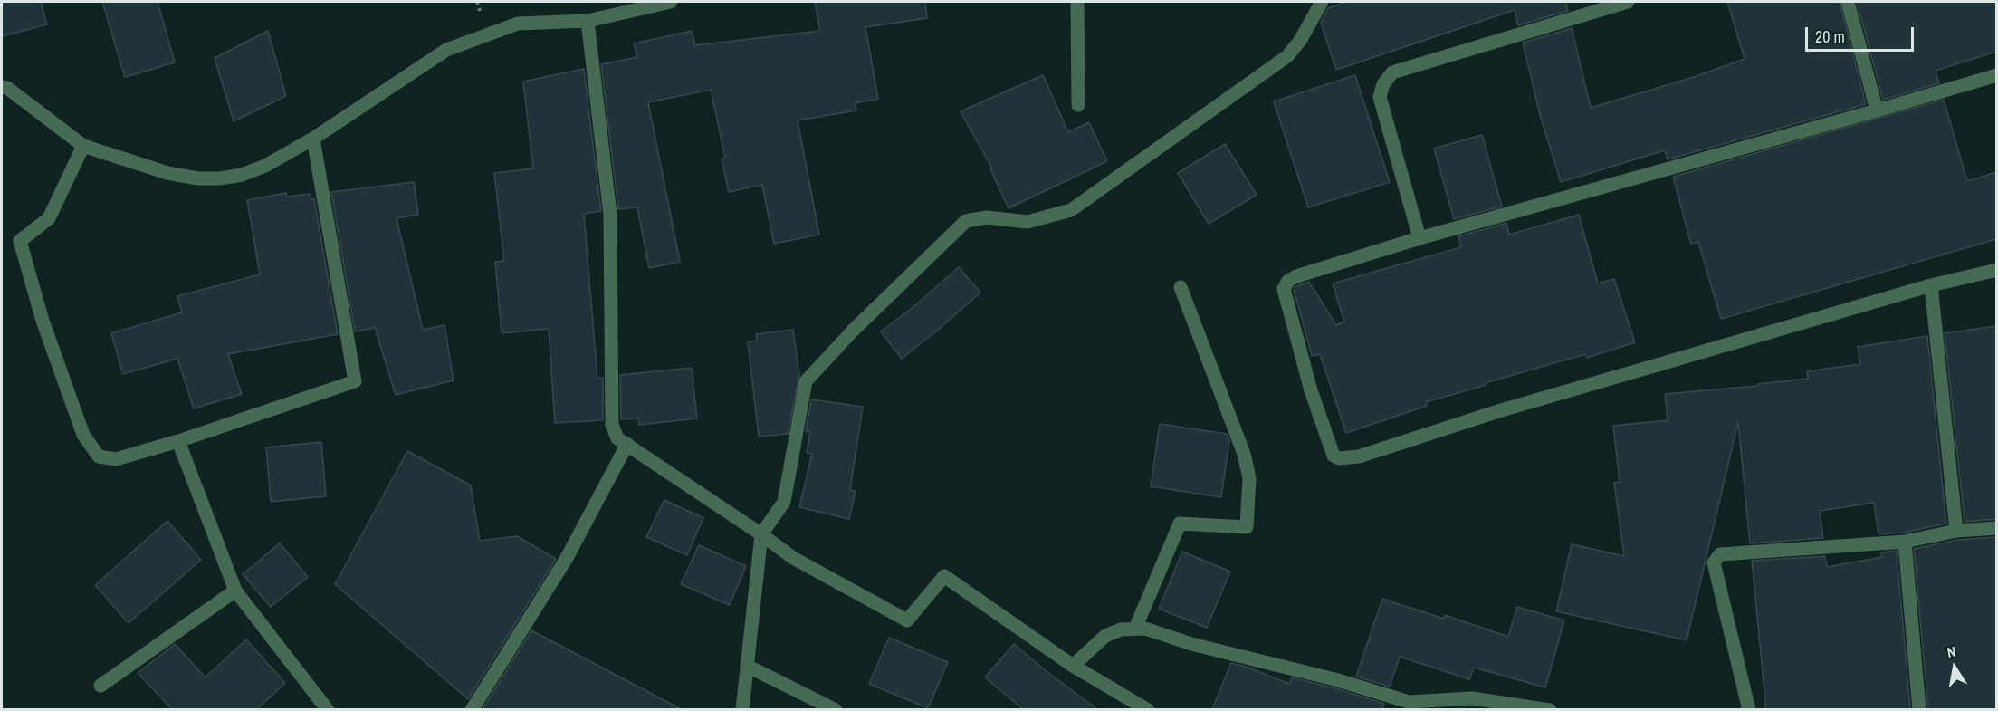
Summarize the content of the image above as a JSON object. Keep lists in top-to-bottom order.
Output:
{
  "scale_bar": "20 m",
  "north": "top"
}
